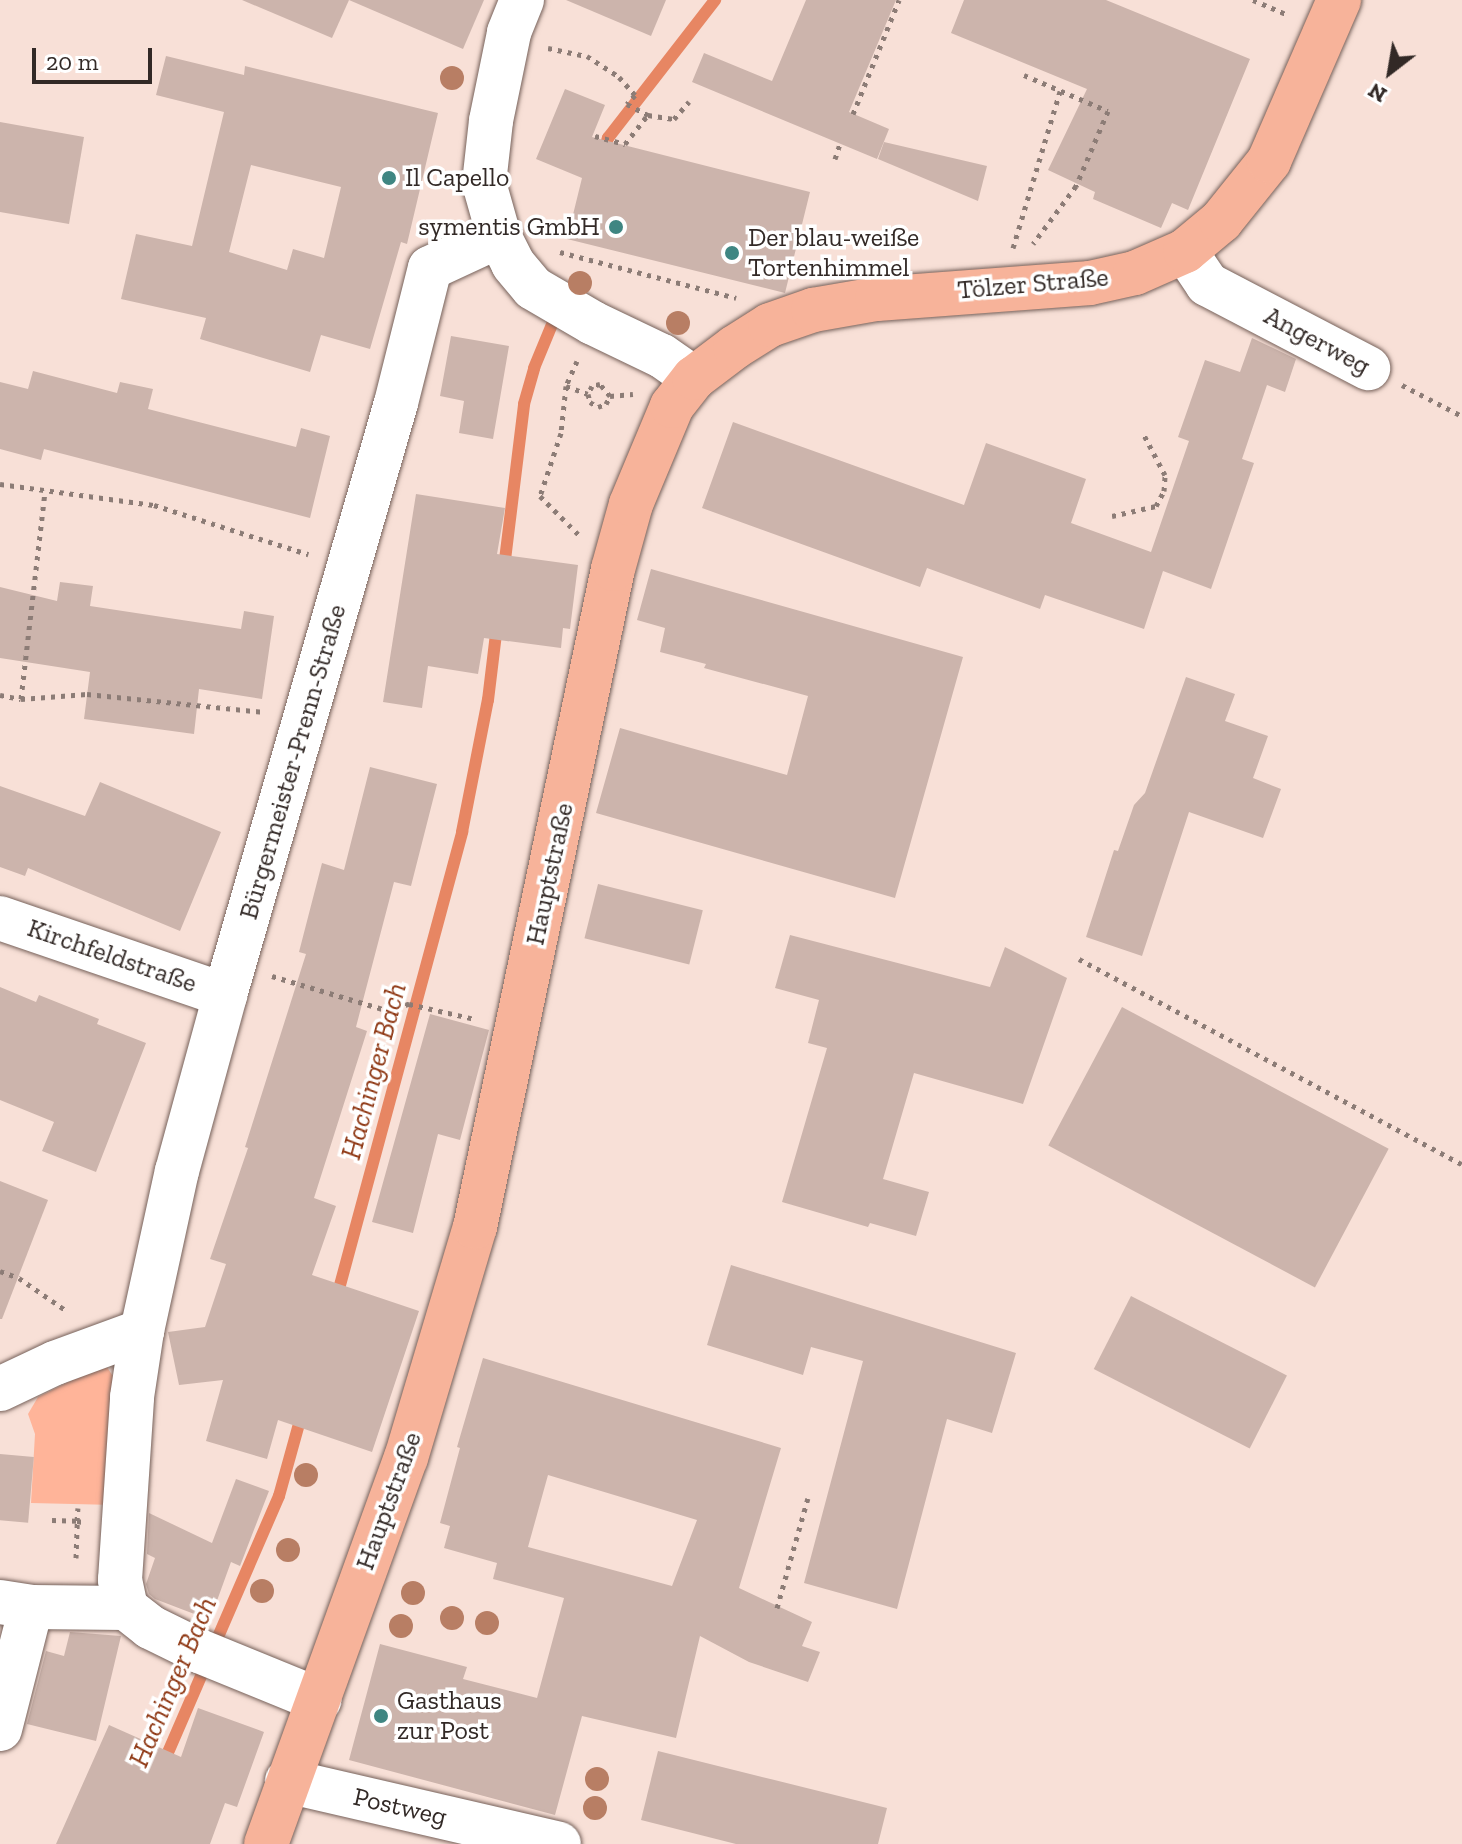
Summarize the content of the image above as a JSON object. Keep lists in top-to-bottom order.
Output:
{
  "streets": {
    "main road": ["Tölzer Straße", "Hauptstraße"],
    "street": [
      "Angerweg",
      "Bürgermeister-Prenn-Straße",
      "Kirchfeldstraße",
      "Postweg"
    ]
  },
  "crossings": [
    ["Tölzer Straße", "Angerweg"],
    ["Tölzer Straße", "Hauptstraße"],
    ["Bürgermeister-Prenn-Straße", "Kirchfeldstraße"],
    ["Hauptstraße", "Postweg"]
  ],
  "water": ["Hachinger Bach"],
  "places": [
    "Il Capello",
    "symentis GmbH",
    "Der blau-weiße Tortenhimmel",
    "Gasthaus zur Post"
  ],
  "scale_bar": "20 m",
  "north": "bottom left"
}
